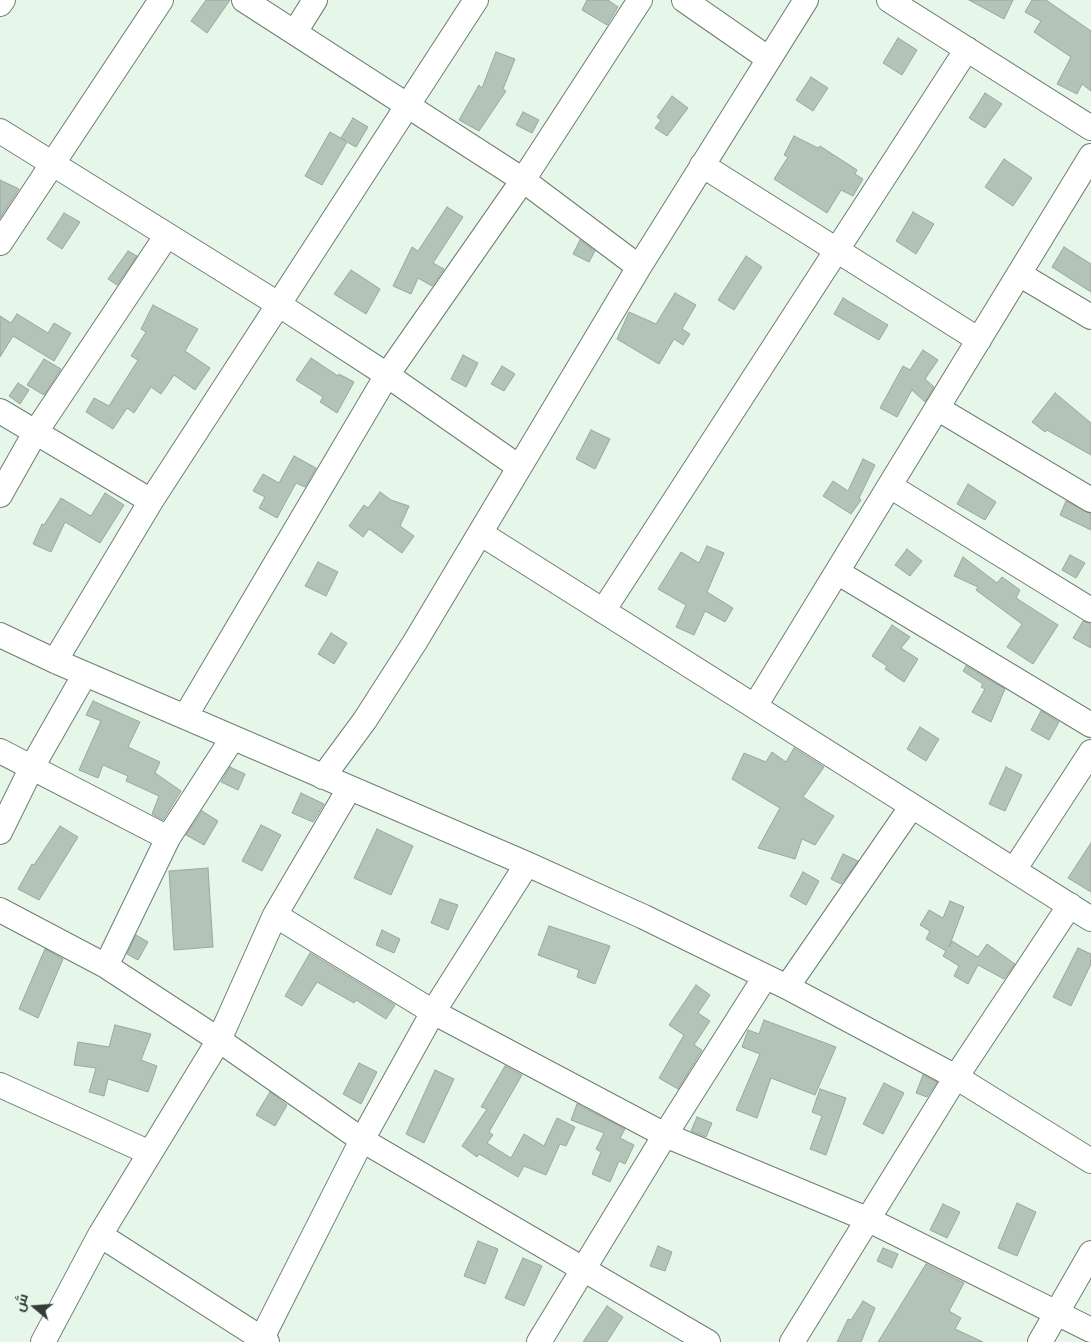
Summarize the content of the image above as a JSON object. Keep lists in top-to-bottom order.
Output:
{
  "north": "left"
}
